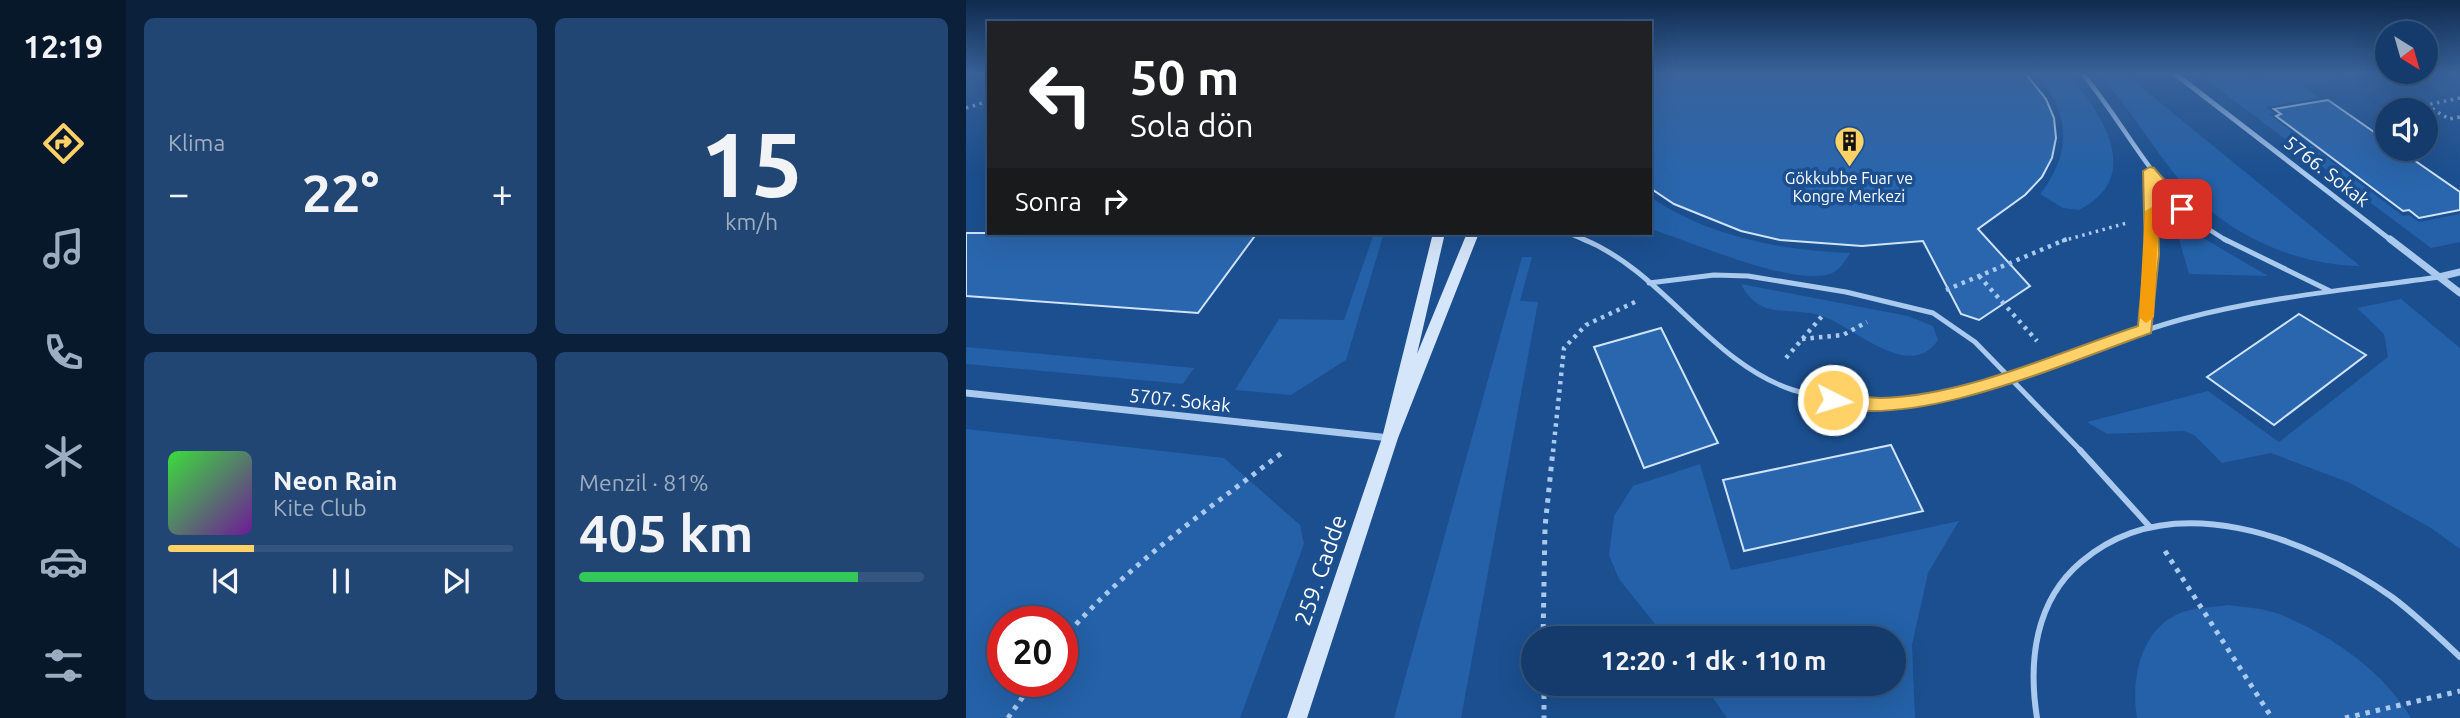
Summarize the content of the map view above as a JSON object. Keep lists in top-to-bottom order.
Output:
{
  "streets": {
    "street": ["5766. Sokak", "5707. Sokak", "259. Cadde"]
  },
  "crossings": [
    ["5707. Sokak", "259. Cadde"]
  ],
  "places": {
    "building": ["Gökkubbe Fuar ve Kongre Merkezi"]
  },
  "north": "bottom right",
  "page": {
    "tabs": "12:19",
    "tile": [
      "Klima",
      ["15", "km/h"],
      ["Menzil · 81%", "405 km"]
    ],
    "turn": ["50 m", "Sola dön"],
    "heat": ["−", "22°", "+"],
    "then": "Sonra",
    "song": ["Neon Rain", "Kite Club"],
    "limit": "20",
    "trip": "12:20 · 1 dk · 110 m"
  }
}
